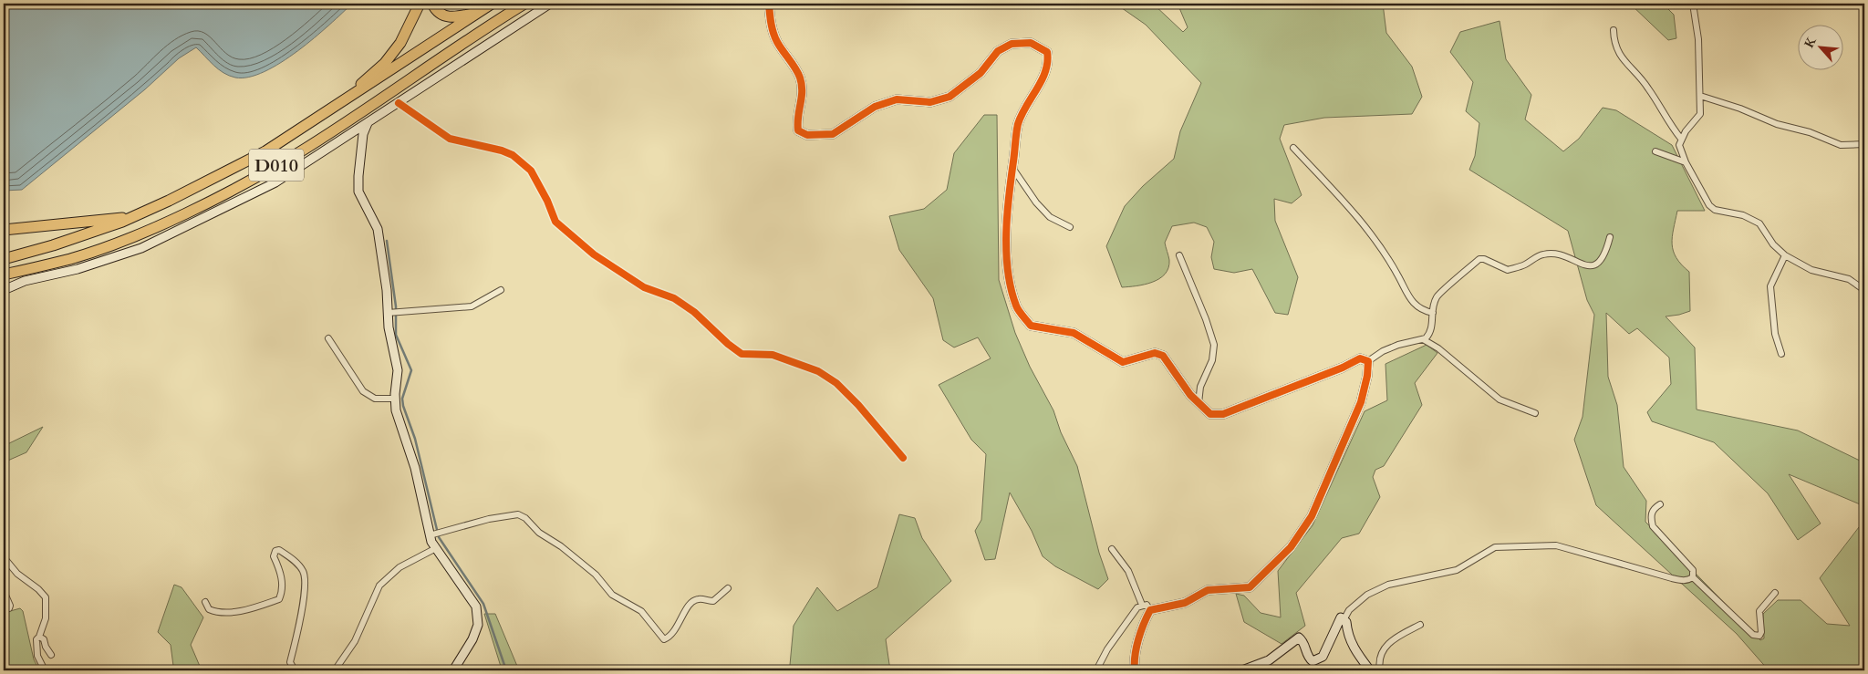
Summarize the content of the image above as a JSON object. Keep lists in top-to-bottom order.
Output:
{
  "streets": {
    "highway": ["D010"]
  },
  "north": "top left"
}
